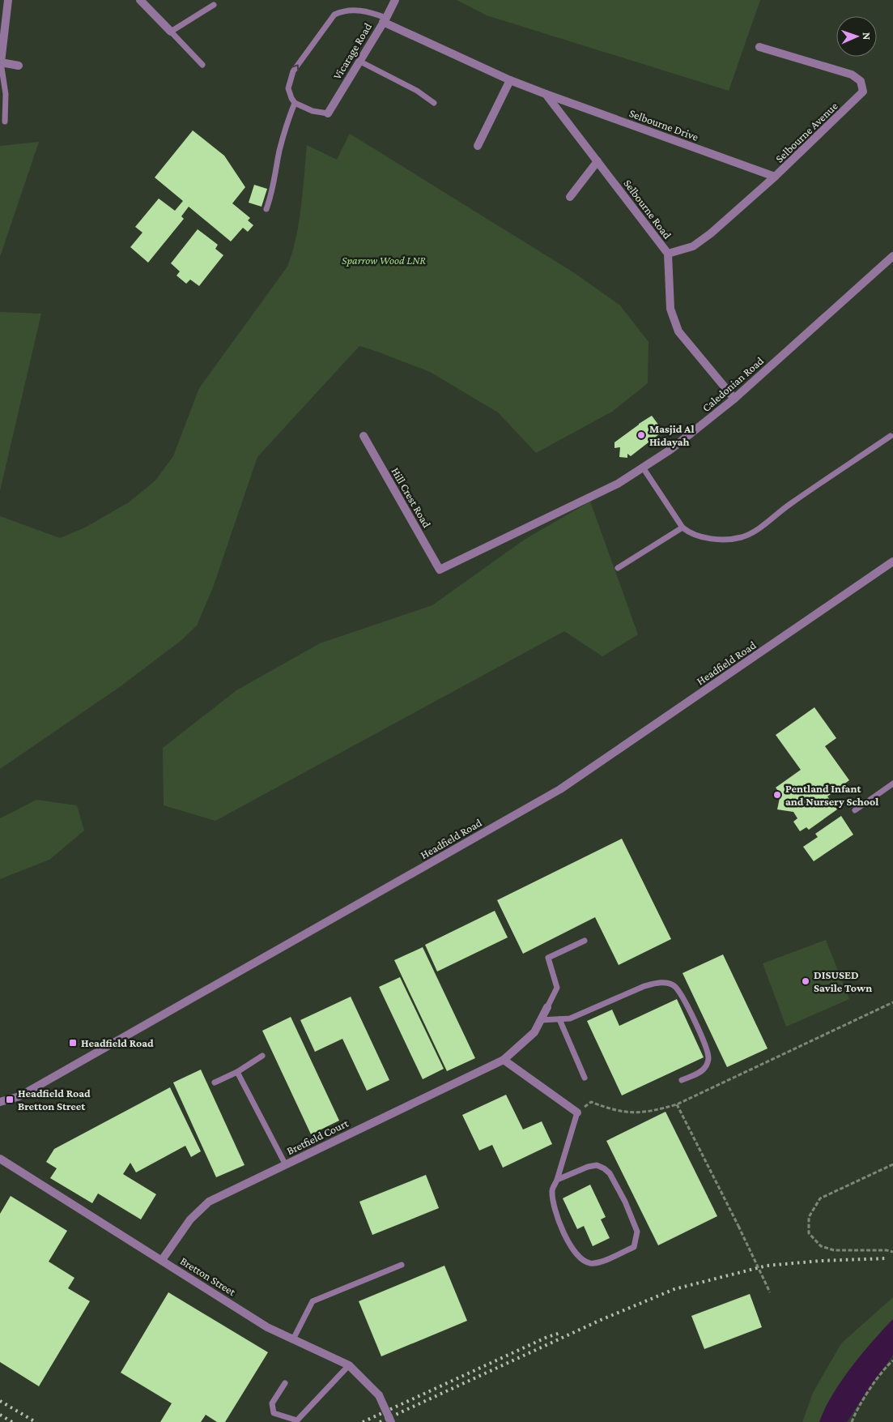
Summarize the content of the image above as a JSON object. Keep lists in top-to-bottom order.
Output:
{
  "streets": {
    "street": [
      "Vicarage Road",
      "Selbourne Drive",
      "Selbourne Avenue",
      "Selbourne Road",
      "Caledonian Road",
      "Hill Crest Road",
      "Headfield Road",
      "Bretfield Court",
      "Bretton Street"
    ]
  },
  "crossings": [
    ["Selbourne Drive", "Selbourne Avenue"],
    ["Selbourne Drive", "Selbourne Road"],
    ["Selbourne Avenue", "Selbourne Road"],
    ["Selbourne Road", "Caledonian Road"],
    ["Caledonian Road", "Hill Crest Road"],
    ["Bretfield Court", "Bretton Street"]
  ],
  "parks": ["Sparrow Wood LNR"],
  "places": {
    "other": ["Masjid Al Hidayah", "Pentland Infant and Nursery School", "DISUSED Savile Town"],
    "transit": ["Headfield Road", "Headfield Road Bretton Street"]
  },
  "north": "right"
}
